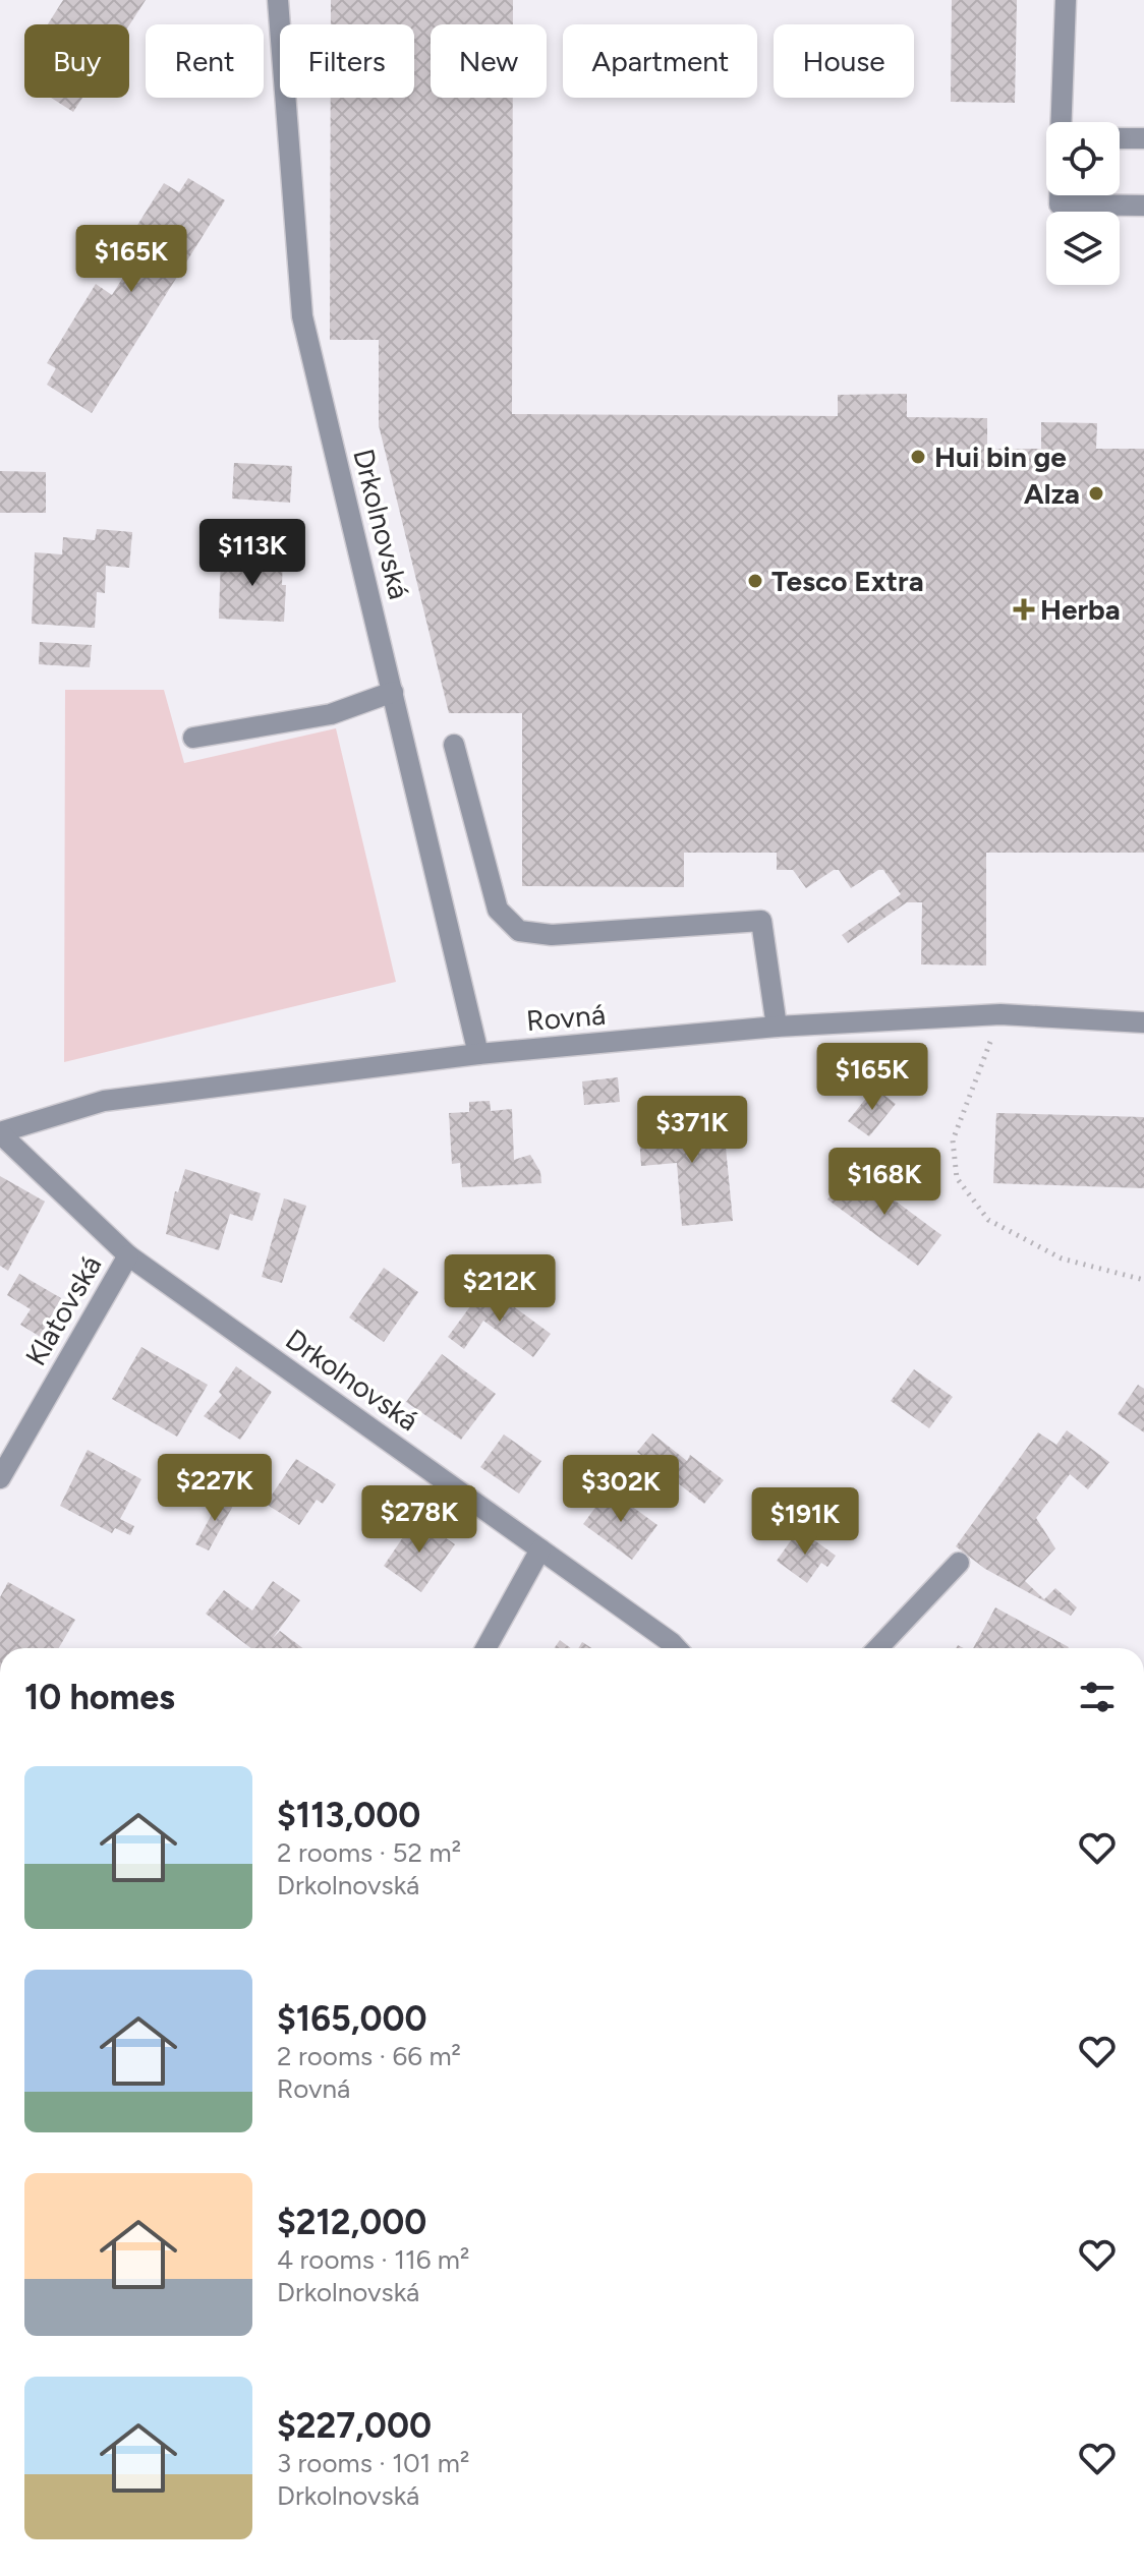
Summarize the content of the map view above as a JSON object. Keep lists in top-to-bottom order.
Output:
{
  "streets": {
    "street": ["Drkolnovská", "Rovná", "Klatovská"]
  },
  "crossings": [
    ["Drkolnovská", "Rovná"],
    ["Drkolnovská", "Klatovská"]
  ],
  "places": {
    "other": ["Hui bin ge", "Alza", "Tesco Extra"],
    "health": ["Herba"]
  },
  "page": {
    "chip": [
      "Buy",
      "Rent",
      "Filters",
      "New",
      "Apartment",
      "House"
    ],
    "price": [
      "$165K",
      "$113K",
      "$165K",
      "$371K",
      "$168K",
      "$212K",
      "$227K",
      "$302K",
      "$278K",
      "$191K"
    ],
    "heading": "10 homes",
    "list": [
      {
        "name": "$113,000",
        "note": "2 rooms · 52 m² · Drkolnovská"
      },
      {
        "name": "$165,000",
        "note": "2 rooms · 66 m² · Rovná"
      },
      {
        "name": "$212,000",
        "note": "4 rooms · 116 m² · Drkolnovská"
      },
      {
        "name": "$227,000",
        "note": "3 rooms · 101 m² · Drkolnovská"
      }
    ]
  }
}
